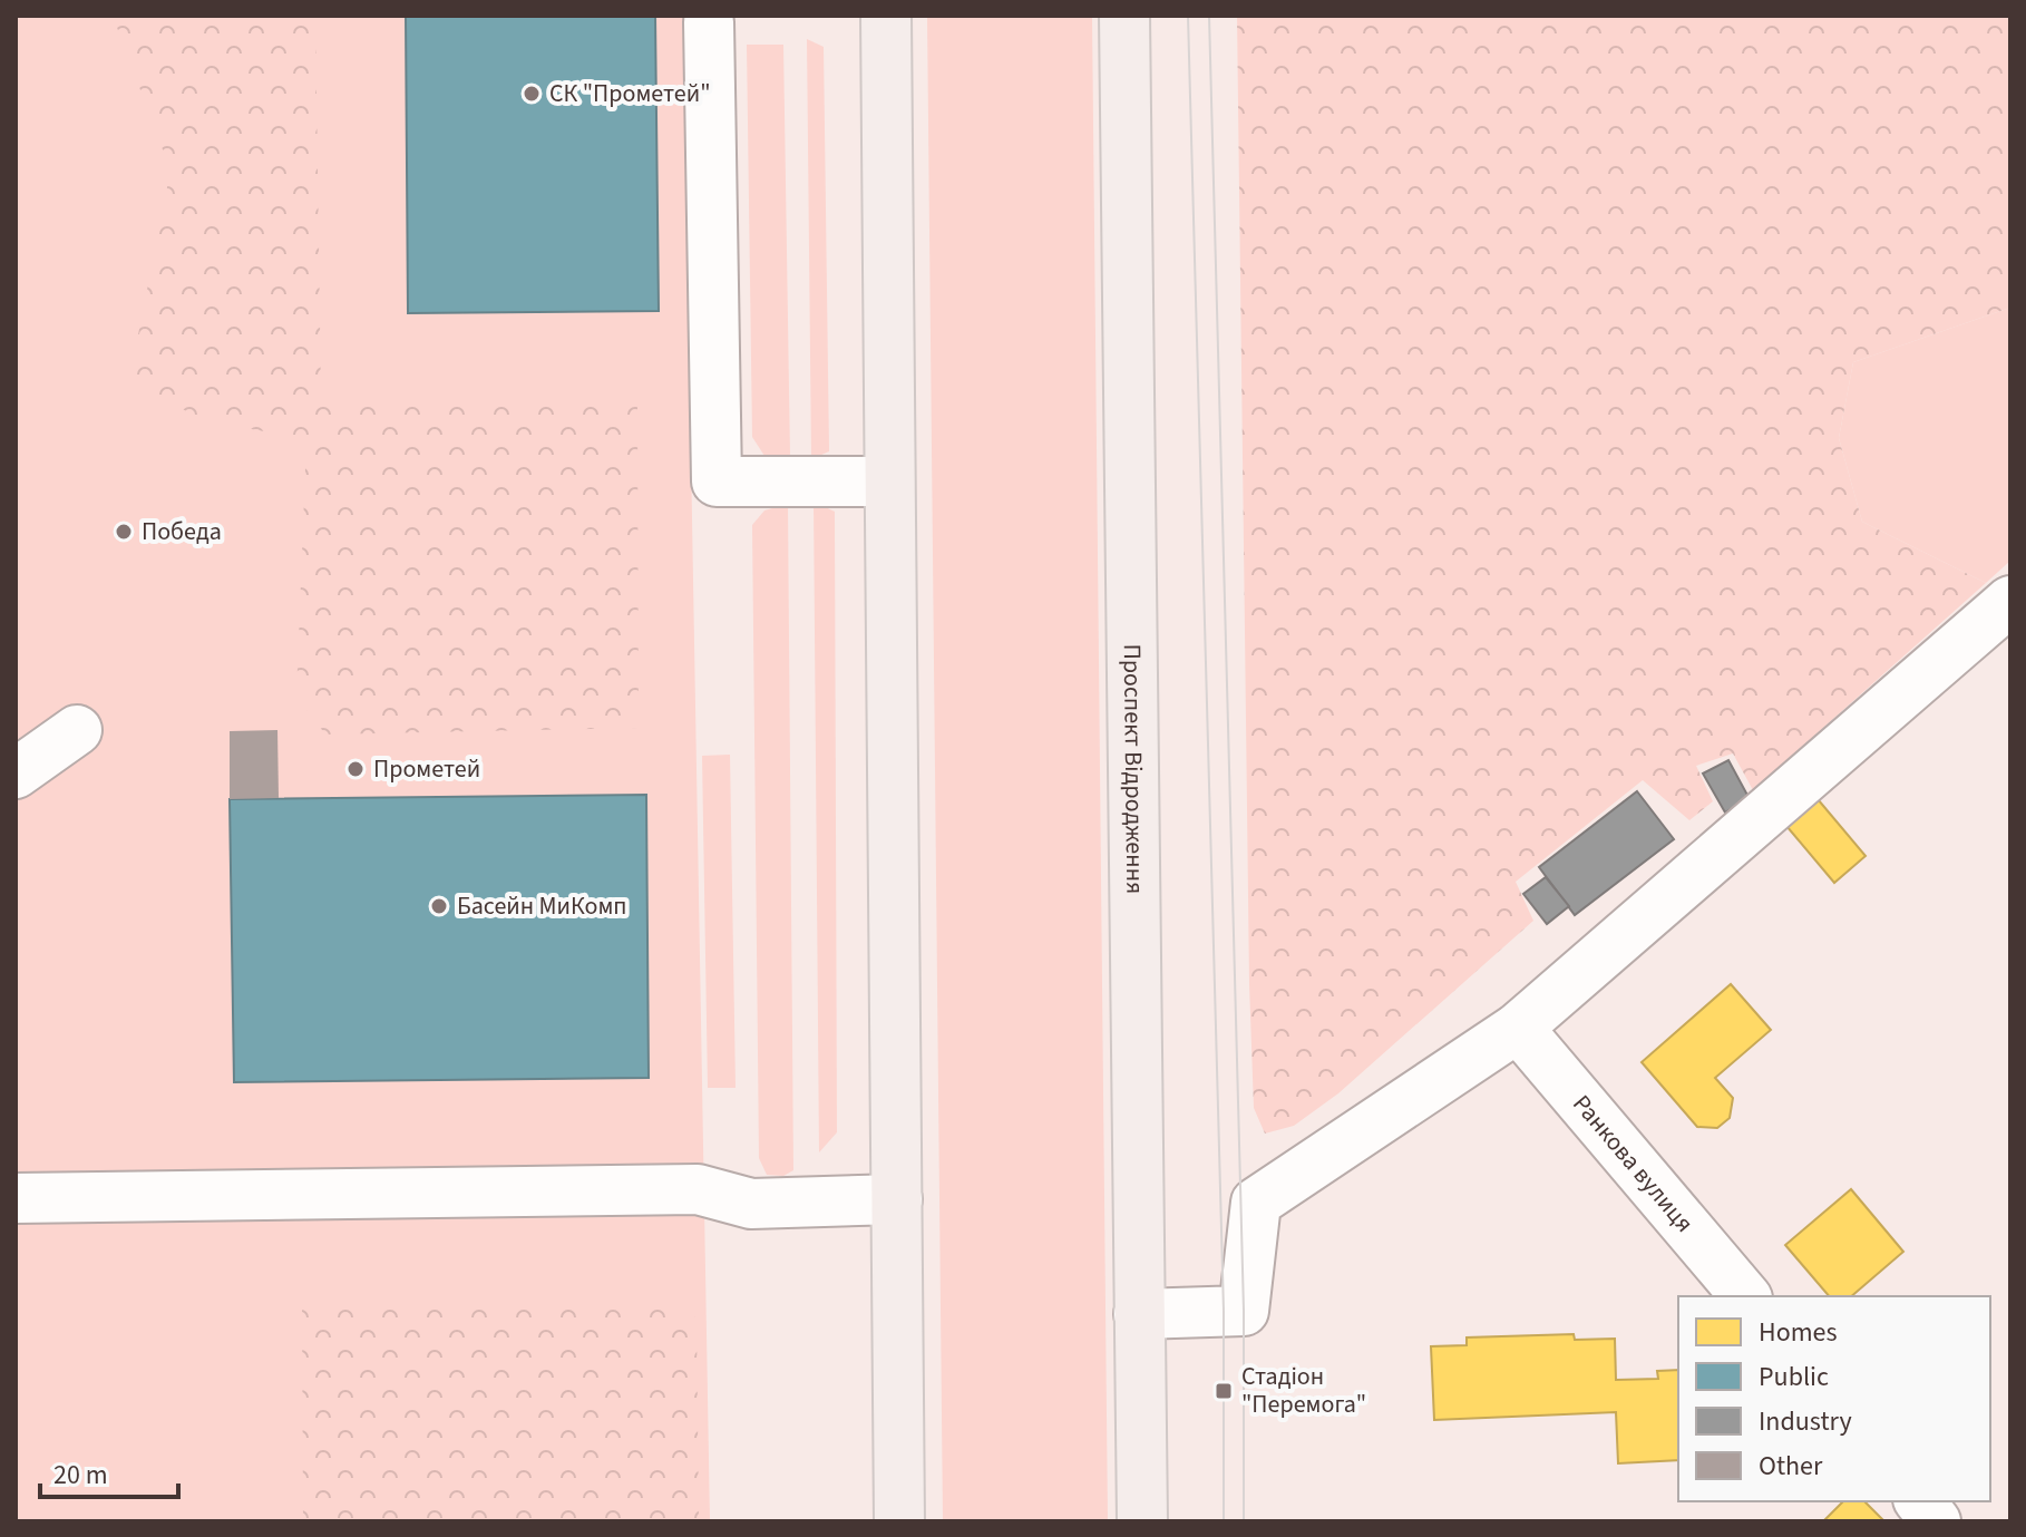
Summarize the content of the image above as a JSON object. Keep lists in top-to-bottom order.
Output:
{
  "streets": {
    "main road": ["Проспект Відродження"],
    "street": ["Ранкова вулиця"]
  },
  "places": {
    "other": [
      "СК \"Прометей\"",
      "Победа",
      "Прометей",
      "Басейн МиКомп"
    ],
    "transit": ["Стадіон \"Перемога\""]
  },
  "legend": [
    "Homes",
    "Public",
    "Industry",
    "Other"
  ],
  "scale_bar": "20 m"
}
